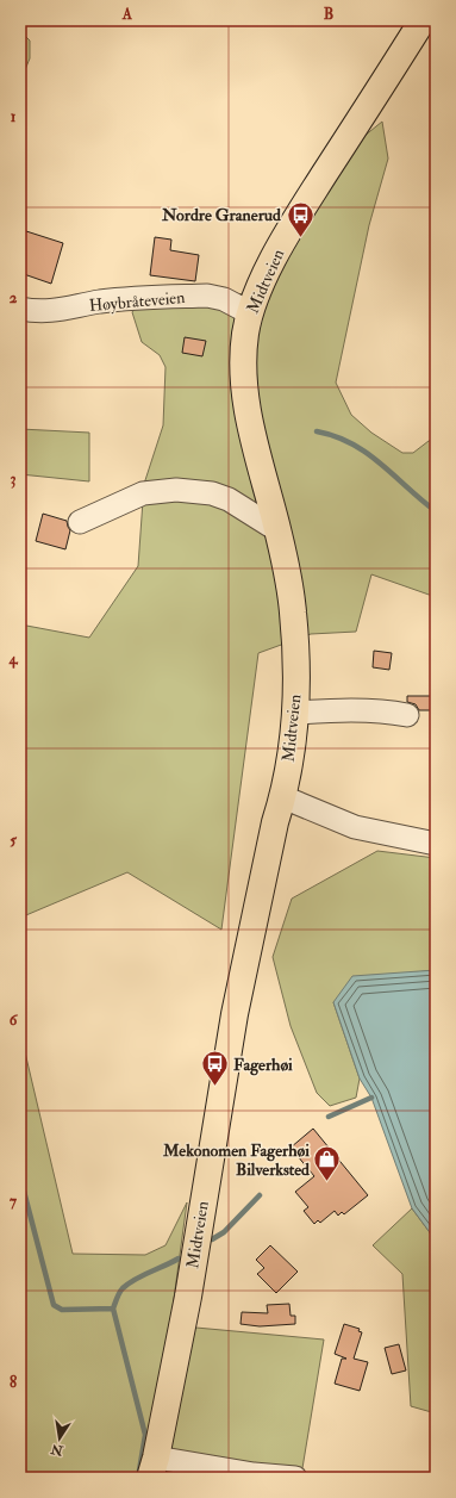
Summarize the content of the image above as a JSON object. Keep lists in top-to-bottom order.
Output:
{
  "streets": {
    "main road": ["Midtveien"],
    "street": ["Høybråteveien"]
  },
  "crossings": [
    ["Midtveien", "Høybråteveien"]
  ],
  "places": {
    "bus stop": ["Nordre Granerud", "Fagerhøi"],
    "shop": ["Mekonomen Fagerhøi Bilverksted"]
  },
  "north": "bottom",
  "grid": {
    "columns": ["A", "B"],
    "rows": [
      "1",
      "2",
      "3",
      "4",
      "5",
      "6",
      "7",
      "8"
    ]
  }
}
